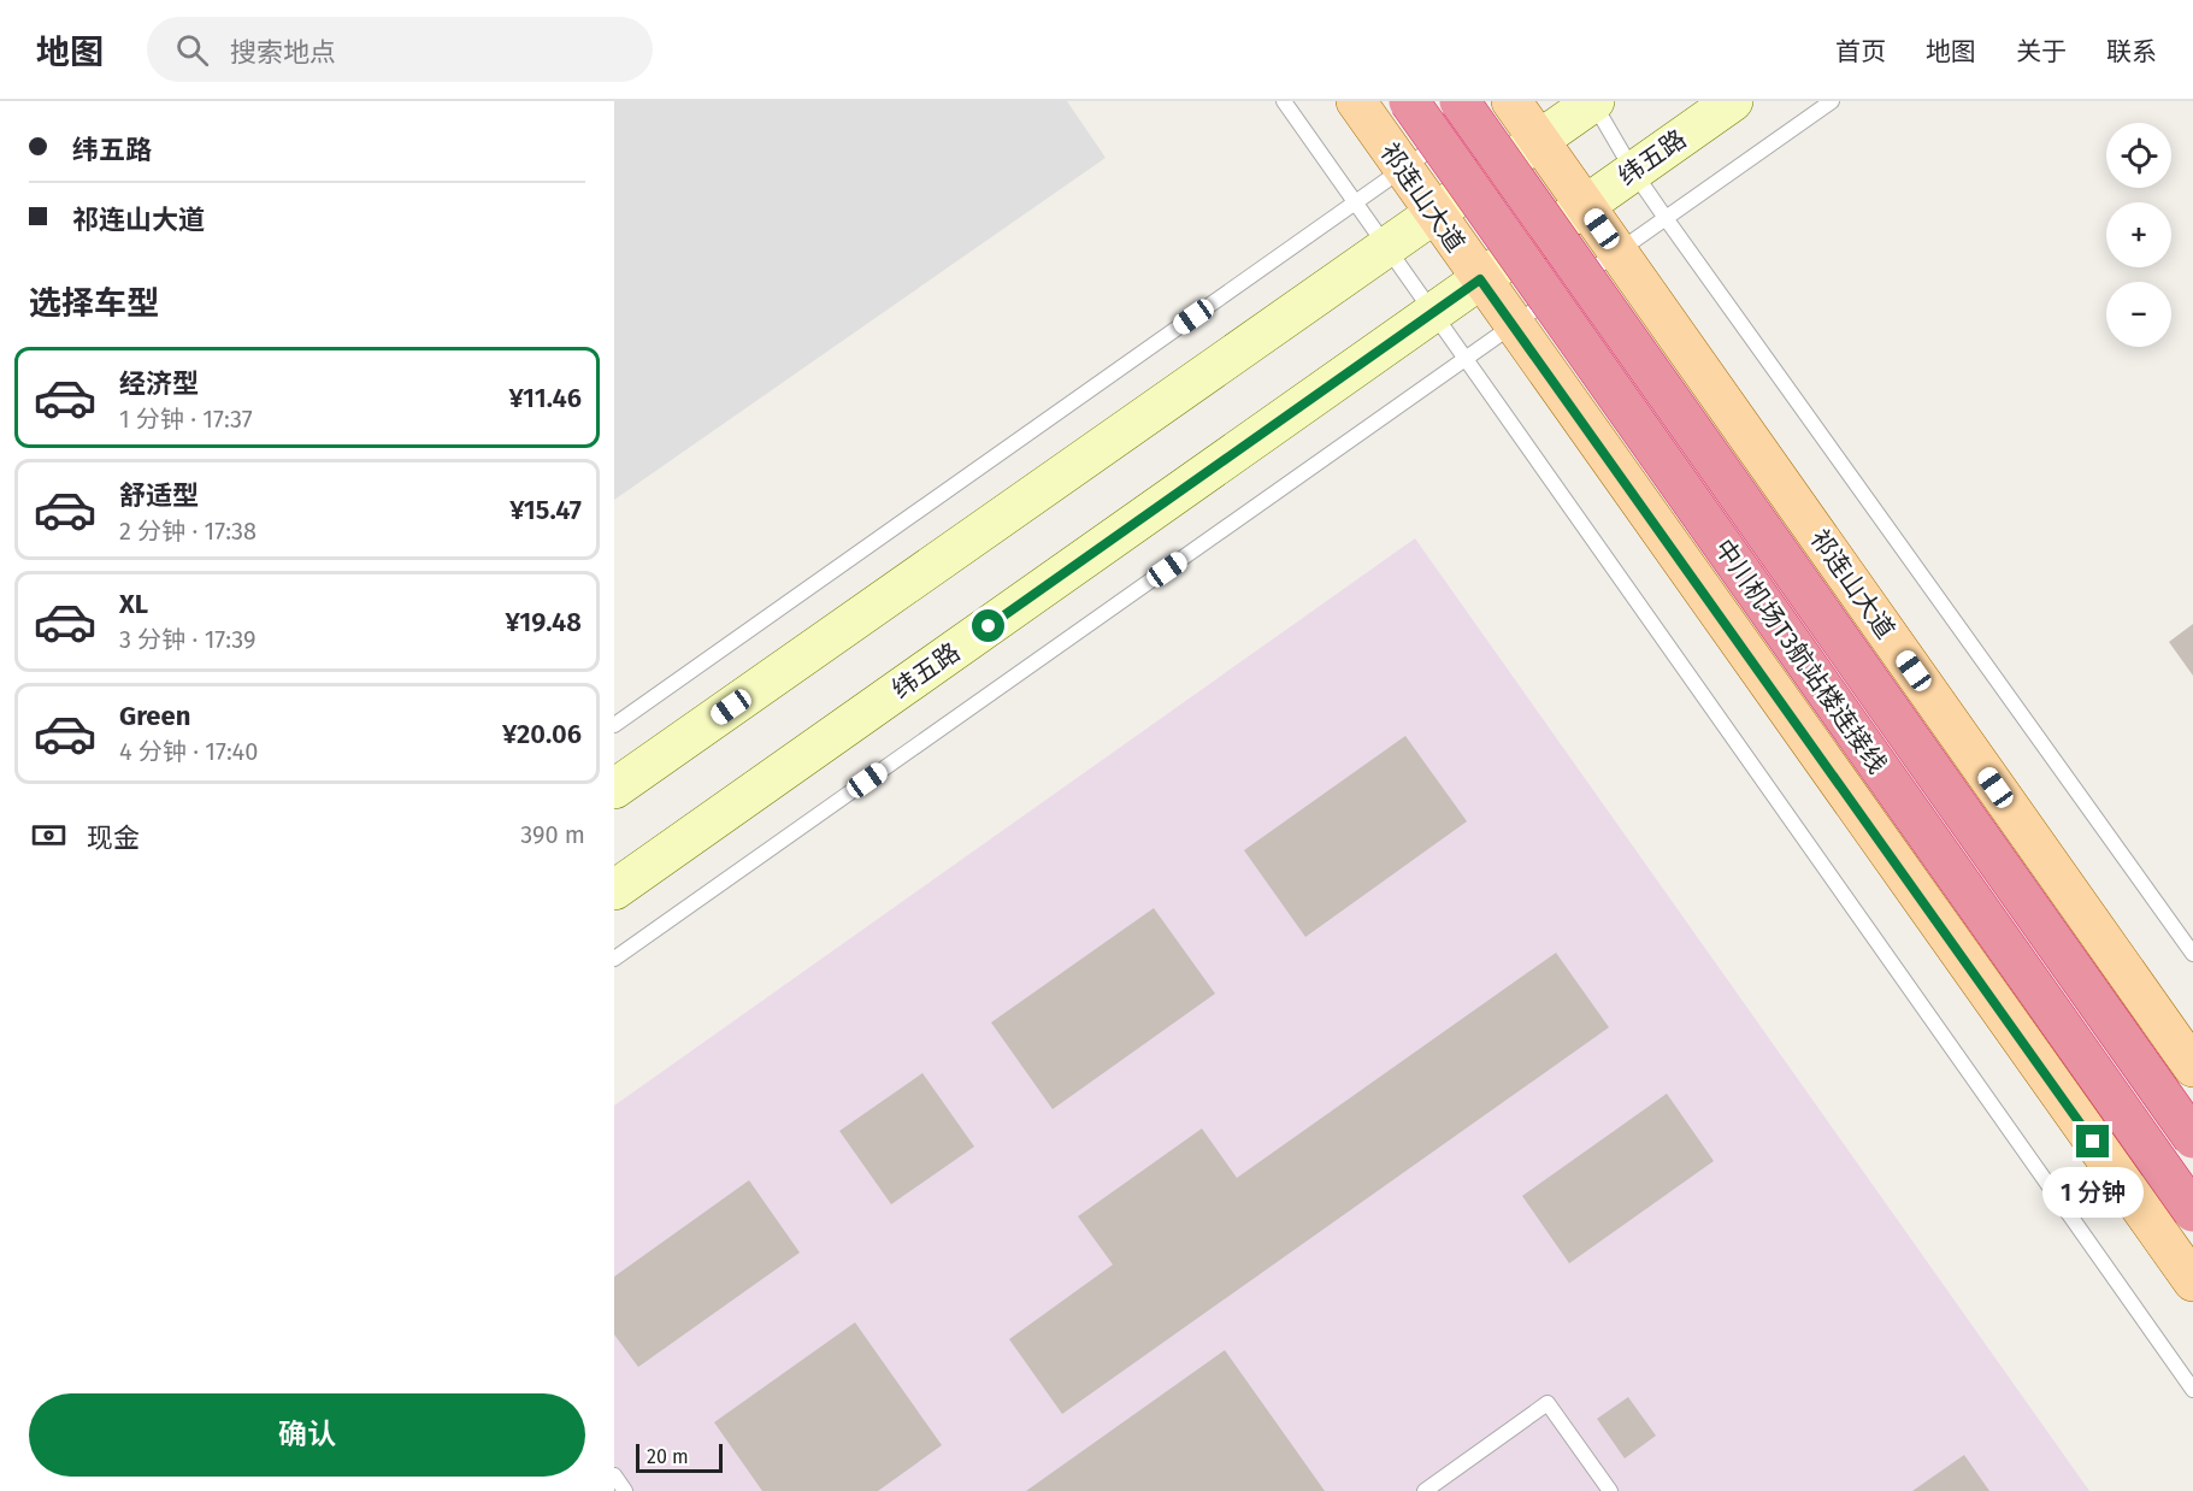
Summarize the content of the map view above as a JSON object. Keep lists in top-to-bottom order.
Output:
{
  "streets": {
    "highway": ["中川机场T3航站楼连接线"],
    "main road": ["祁连山大道"],
    "street": ["纬五路"]
  },
  "crossings": [
    ["纬五路", "祁连山大道"],
    ["祁连山大道", "中川机场T3航站楼连接线"]
  ],
  "scale_bar": "20 m",
  "page": {
    "header": "地图",
    "search": "搜索地点",
    "nav": [
      "首页",
      "地图",
      "关于",
      "联系"
    ],
    "banner": ["纬五路", "祁连山大道"],
    "map_buttons": ["+", "−"],
    "heading": "选择车型",
    "list": [
      {
        "name": "经济型",
        "note": "1 分钟 · 17:37",
        "value": "¥11.46"
      },
      {
        "name": "舒适型",
        "note": "2 分钟 · 17:38",
        "value": "¥15.47"
      },
      {
        "name": "XL",
        "note": "3 分钟 · 17:39",
        "value": "¥19.48"
      },
      {
        "name": "Green",
        "note": "4 分钟 · 17:40",
        "value": "¥20.06"
      }
    ],
    "pay": ["现金", "390 m"],
    "bubble": "1 分钟",
    "buttons": "确认",
    "scale": "20 m"
  }
}
